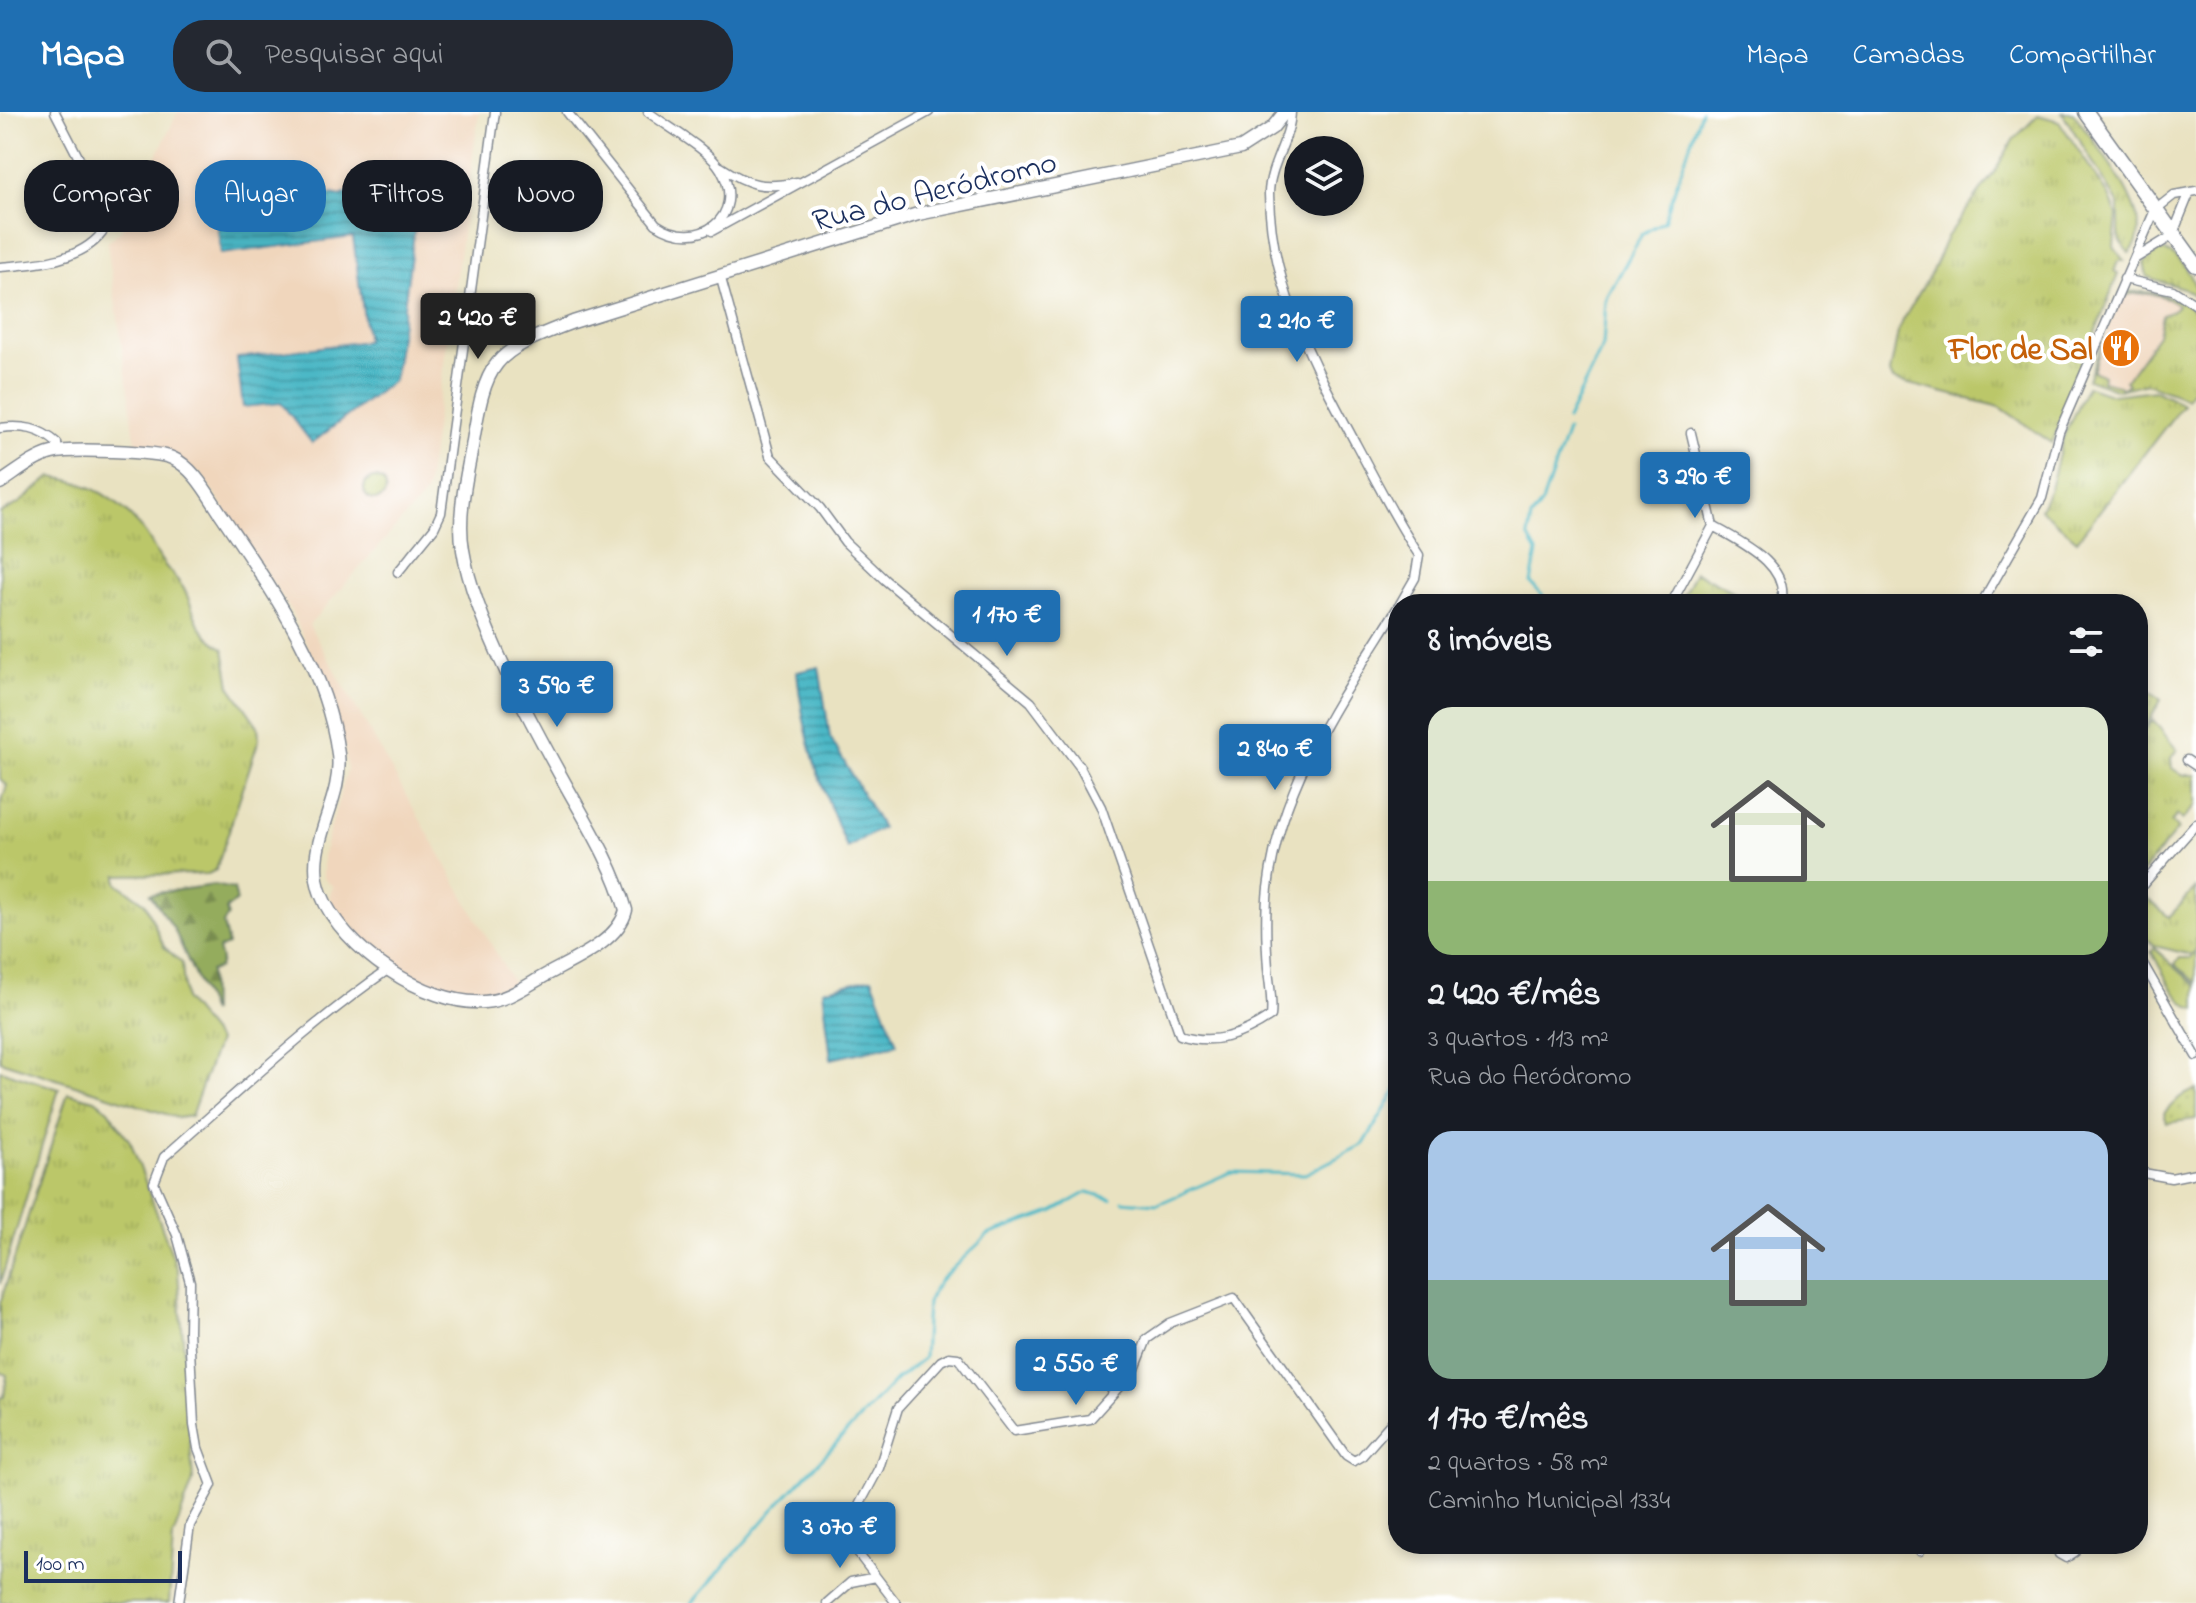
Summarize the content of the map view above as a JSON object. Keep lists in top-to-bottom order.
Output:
{
  "streets": {
    "main road": ["Rua do Aeródromo"]
  },
  "places": {
    "restaurant": ["Flor de Sal"]
  },
  "scale_bar": "100 m",
  "page": {
    "header": "Mapa",
    "search": "Pesquisar aqui",
    "nav": ["Mapa", "Camadas", "Compartilhar"],
    "chip": [
      "Comprar",
      "Alugar",
      "Filtros",
      "Novo"
    ],
    "price": [
      "2 420 €",
      "2 210 €",
      "3 290 €",
      "1 170 €",
      "3 590 €",
      "2 840 €",
      "2 550 €",
      "3 070 €"
    ],
    "heading": "8 imóveis",
    "list": [
      {
        "name": "2 420 €/mês",
        "note": "3 quartos · 113 m² · Rua do Aeródromo"
      },
      {
        "name": "1 170 €/mês",
        "note": "2 quartos · 58 m² · Caminho Municipal 1334"
      }
    ],
    "scale": "100 m"
  }
}
